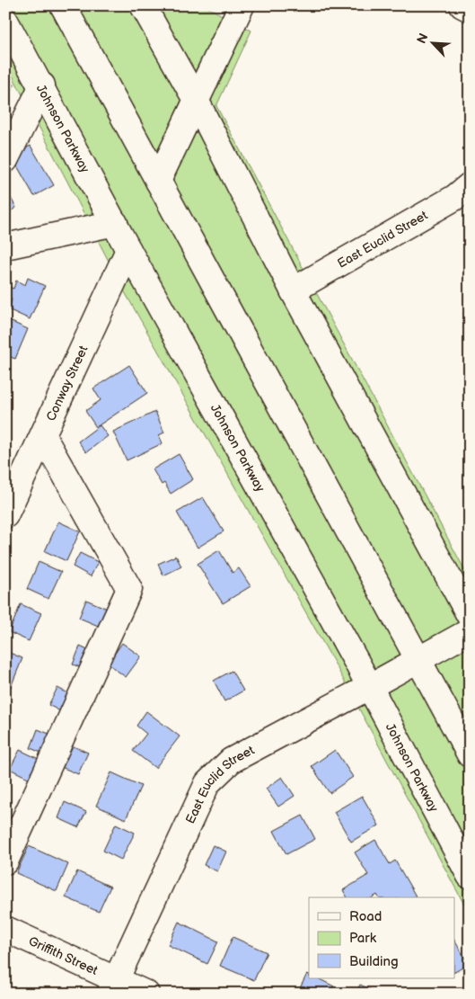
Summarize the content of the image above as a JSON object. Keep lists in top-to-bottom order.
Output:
{
  "streets": {
    "street": [
      "Johnson Parkway",
      "East Euclid Street",
      "Conway Street",
      "Griffith Street"
    ]
  },
  "crossings": [
    ["Johnson Parkway", "East Euclid Street"],
    ["Johnson Parkway", "Conway Street"],
    ["East Euclid Street", "Griffith Street"]
  ],
  "legend": ["Road", "Park", "Building"],
  "north": "top left"
}
